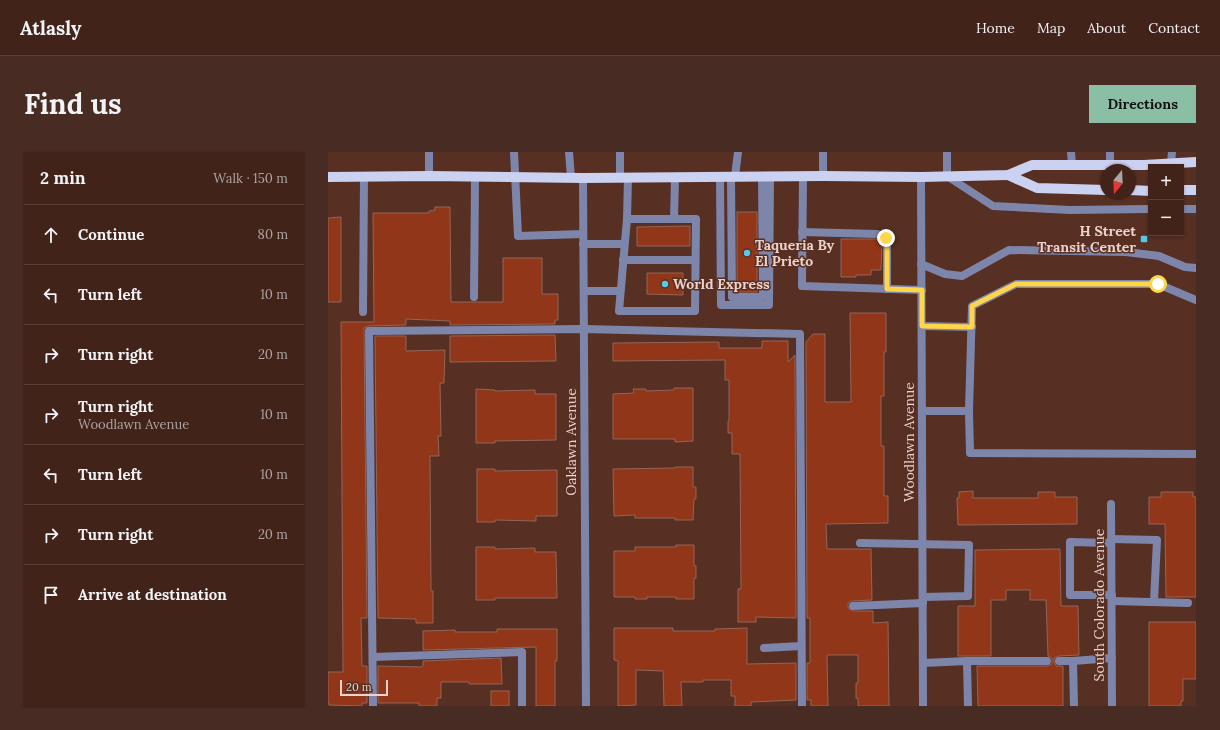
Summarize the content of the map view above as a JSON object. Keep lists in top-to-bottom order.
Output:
{
  "streets": {
    "street": ["Oaklawn Avenue", "Woodlawn Avenue", "South Colorado Avenue"]
  },
  "places": {
    "transit": ["H Street Transit Center"],
    "other": ["Taqueria By El Prieto", "World Express"]
  },
  "scale_bar": "20 m",
  "north": "bottom",
  "page": {
    "header": "Atlasly",
    "nav": [
      "Home",
      "Map",
      "About",
      "Contact"
    ],
    "buttons": "Directions",
    "title": "Find us",
    "heading": ["2 min", "Walk · 150 m"],
    "map_buttons": ["+", "−"],
    "list": [
      ["Continue", "80 m"],
      ["Turn left", "10 m"],
      ["Turn right", "20 m"],
      ["Turn right", "Woodlawn Avenue", "10 m"],
      ["Turn left", "10 m"],
      ["Turn right", "20 m"],
      "Arrive at destination"
    ],
    "scale": "20 m"
  }
}
